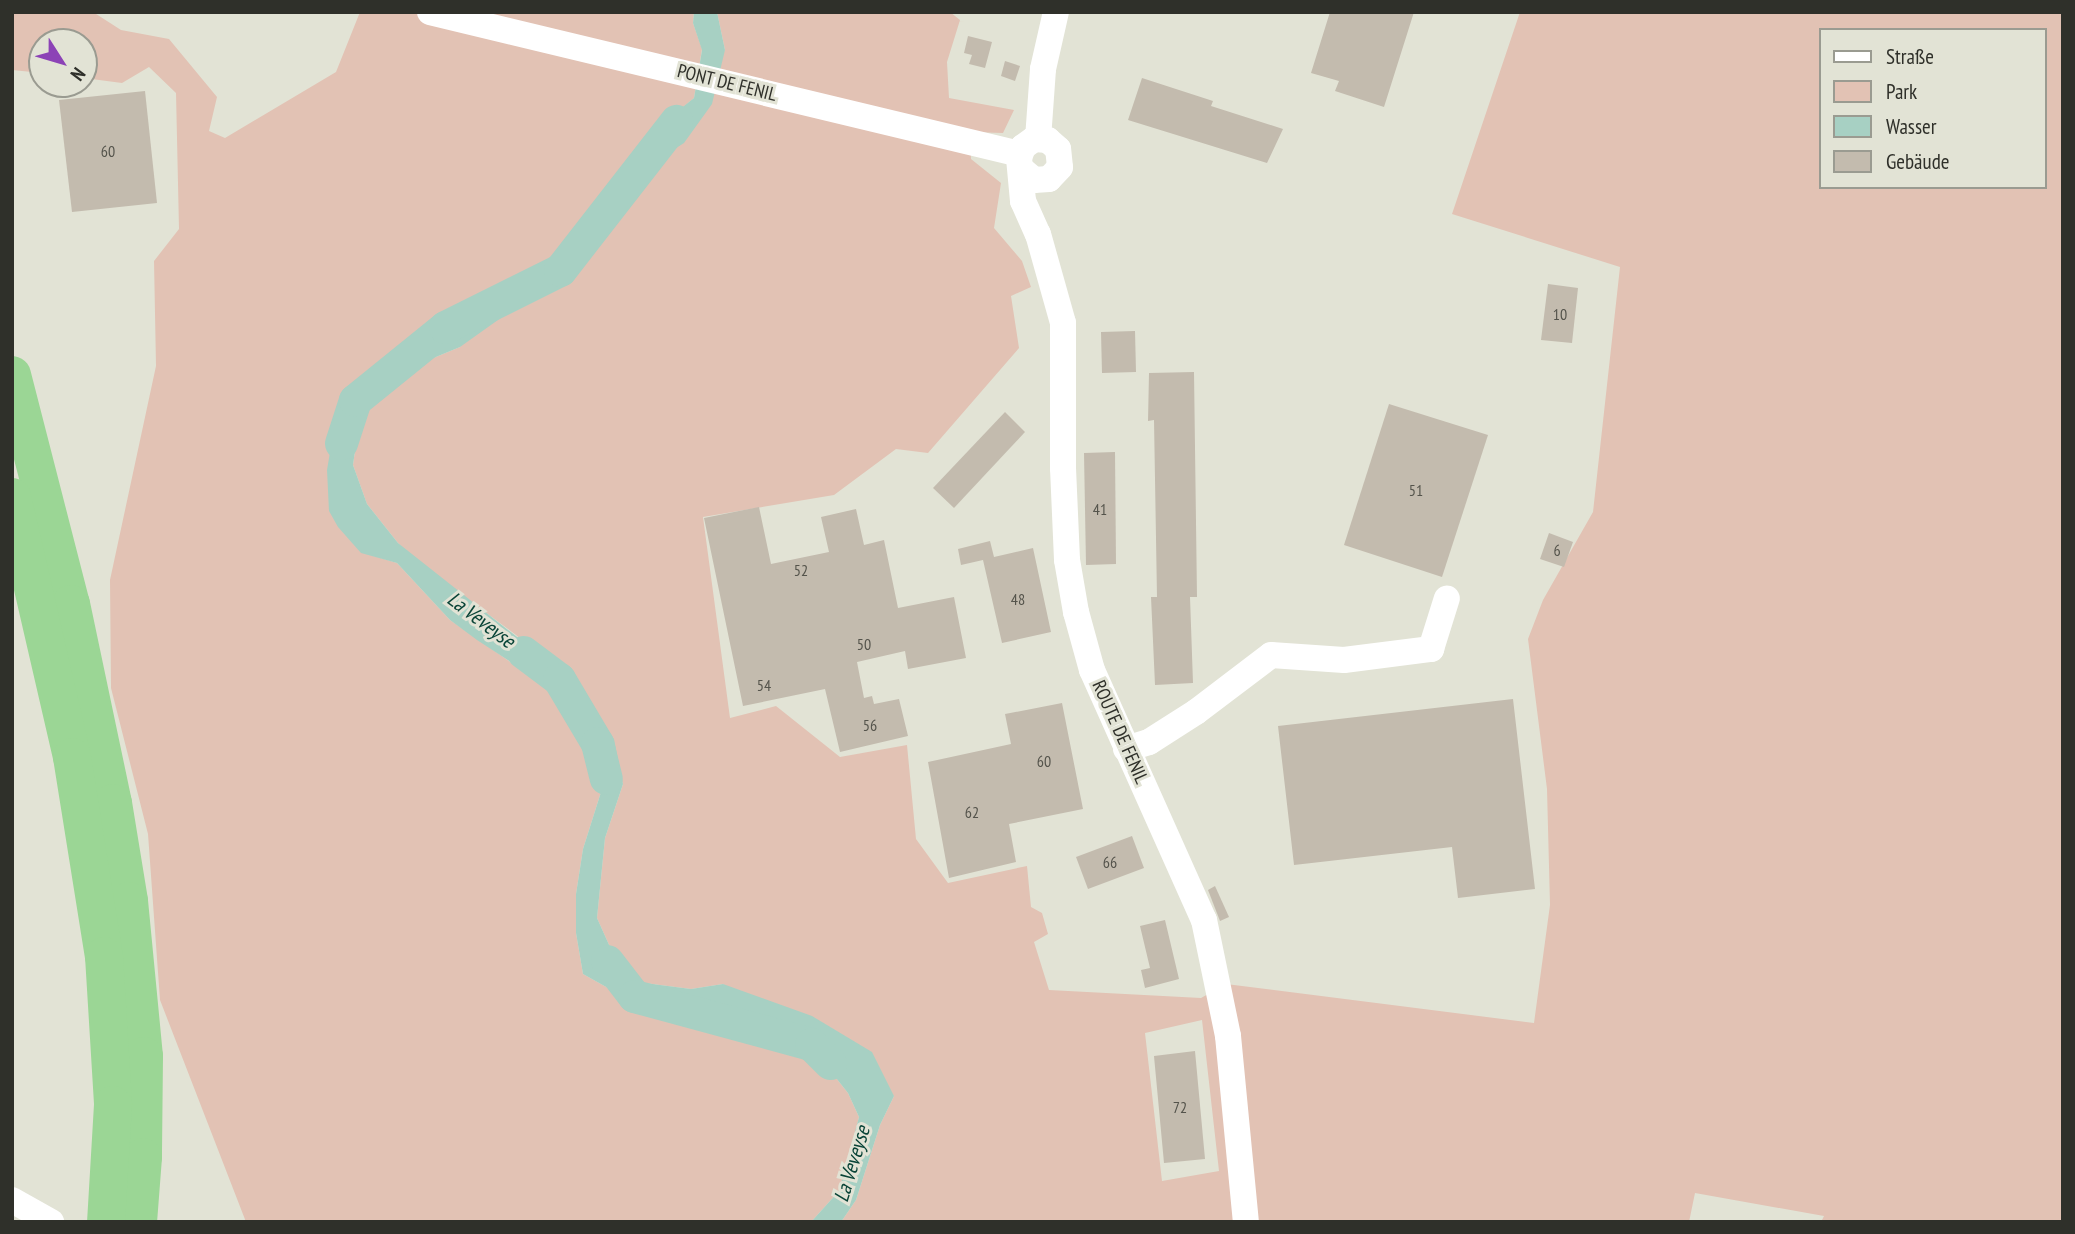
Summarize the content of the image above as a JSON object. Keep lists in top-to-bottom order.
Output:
{
  "streets": {
    "street": ["PONT DE FENIL", "ROUTE DE FENIL"]
  },
  "crossings": [
    ["PONT DE FENIL", "ROUTE DE FENIL"]
  ],
  "water": ["La Veveyse"],
  "house_numbers": [
    "60",
    "10",
    "51",
    "41",
    "6",
    "52",
    "48",
    "50",
    "54",
    "56",
    "60",
    "62",
    "66",
    "72"
  ],
  "legend": [
    "Straße",
    "Park",
    "Wasser",
    "Gebäude"
  ],
  "north": "bottom right"
}
